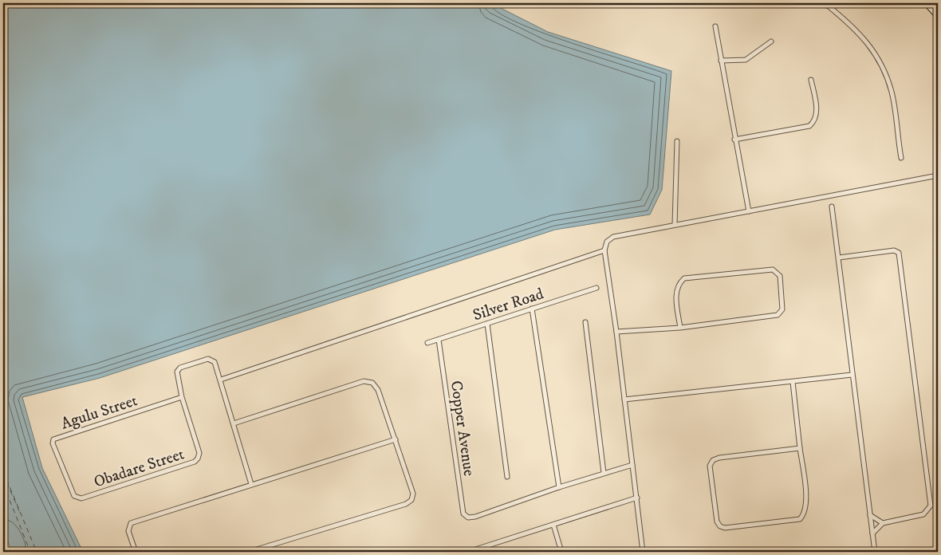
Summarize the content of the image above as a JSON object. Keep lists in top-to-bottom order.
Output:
{
  "streets": {
    "street": [
      "Silver Road",
      "Agulu Street",
      "Copper Avenue",
      "Obadare Street"
    ]
  },
  "crossings": [
    ["Silver Road", "Copper Avenue"],
    ["Agulu Street", "Obadare Street"]
  ]
}
